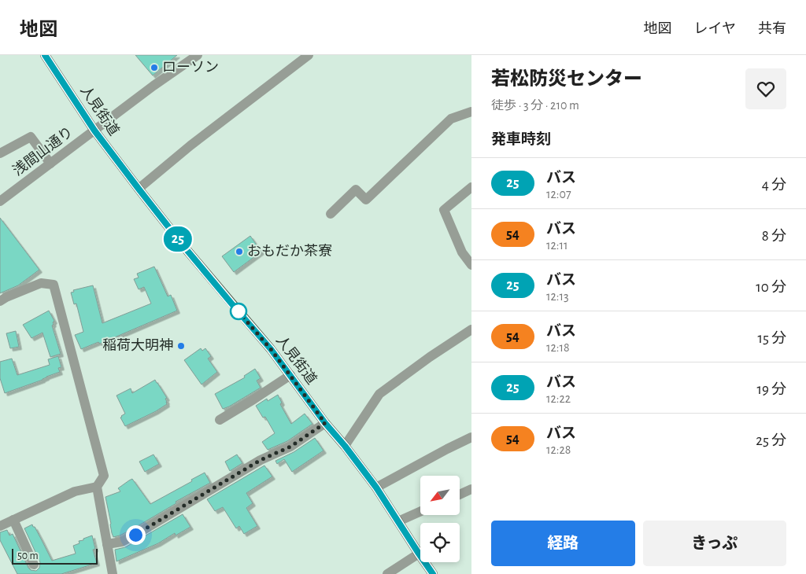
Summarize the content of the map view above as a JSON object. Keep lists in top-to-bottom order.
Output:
{
  "streets": {
    "main road": ["人見街道"],
    "street": ["浅間山通り"]
  },
  "crossings": [
    ["人見街道", "浅間山通り"]
  ],
  "places": ["ローソン", "おもだか茶寮", "稲荷大明神"],
  "lines": ["bus line 25"],
  "scale_bar": "50 m",
  "north": "bottom left",
  "page": {
    "header": "地図",
    "nav": ["地図", "レイヤ", "共有"],
    "on_map": "25",
    "heading": [
      ["若松防災センター", "徒歩 · 3 分 · 210 m"],
      "発車時刻"
    ],
    "list": [
      {
        "mark": "25",
        "name": "バス",
        "note": "12:07",
        "value": "4 分"
      },
      {
        "mark": "54",
        "name": "バス",
        "note": "12:11",
        "value": "8 分"
      },
      {
        "mark": "25",
        "name": "バス",
        "note": "12:13",
        "value": "10 分"
      },
      {
        "mark": "54",
        "name": "バス",
        "note": "12:18",
        "value": "15 分"
      },
      {
        "mark": "25",
        "name": "バス",
        "note": "12:22",
        "value": "19 分"
      },
      {
        "mark": "54",
        "name": "バス",
        "note": "12:28",
        "value": "25 分"
      }
    ],
    "buttons": ["経路", "きっぷ"],
    "scale": "50 m"
  }
}
